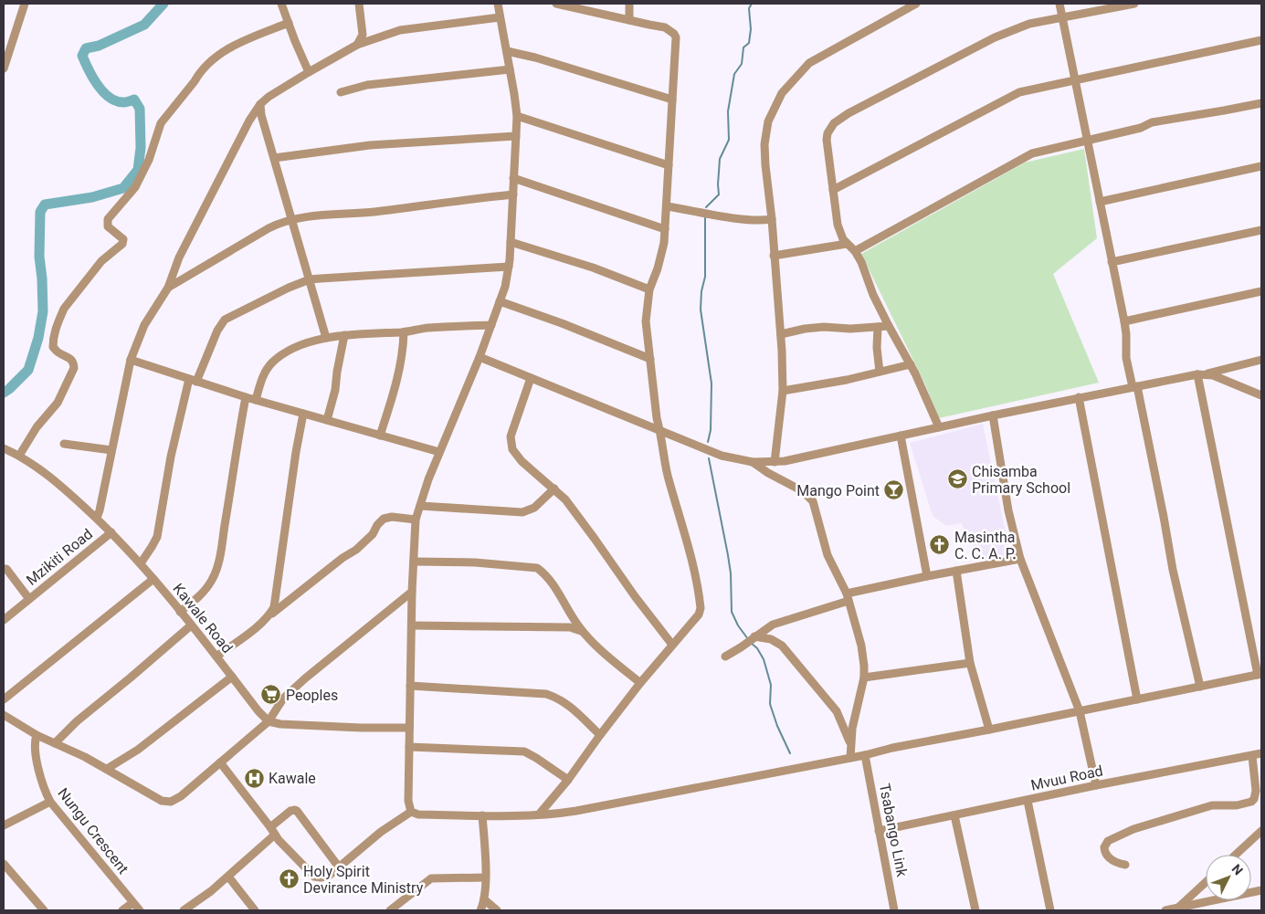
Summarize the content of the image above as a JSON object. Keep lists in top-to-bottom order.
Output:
{
  "streets": {
    "street": [
      "Mzikiti Road",
      "Kawale Road",
      "Mvuu Road",
      "Tsabango Link",
      "Nungu Crescent"
    ]
  },
  "crossings": [
    ["Mzikiti Road", "Kawale Road"],
    ["Mvuu Road", "Tsabango Link"]
  ],
  "places": {
    "school or university": ["Chisamba Primary School"],
    "bar": ["Mango Point"],
    "church": ["Masintha C. C. A. P.", "Holy Spirit Devirance Ministry"],
    "supermarket": ["Peoples"],
    "hospital": ["Kawale"]
  },
  "north": "top right"
}
